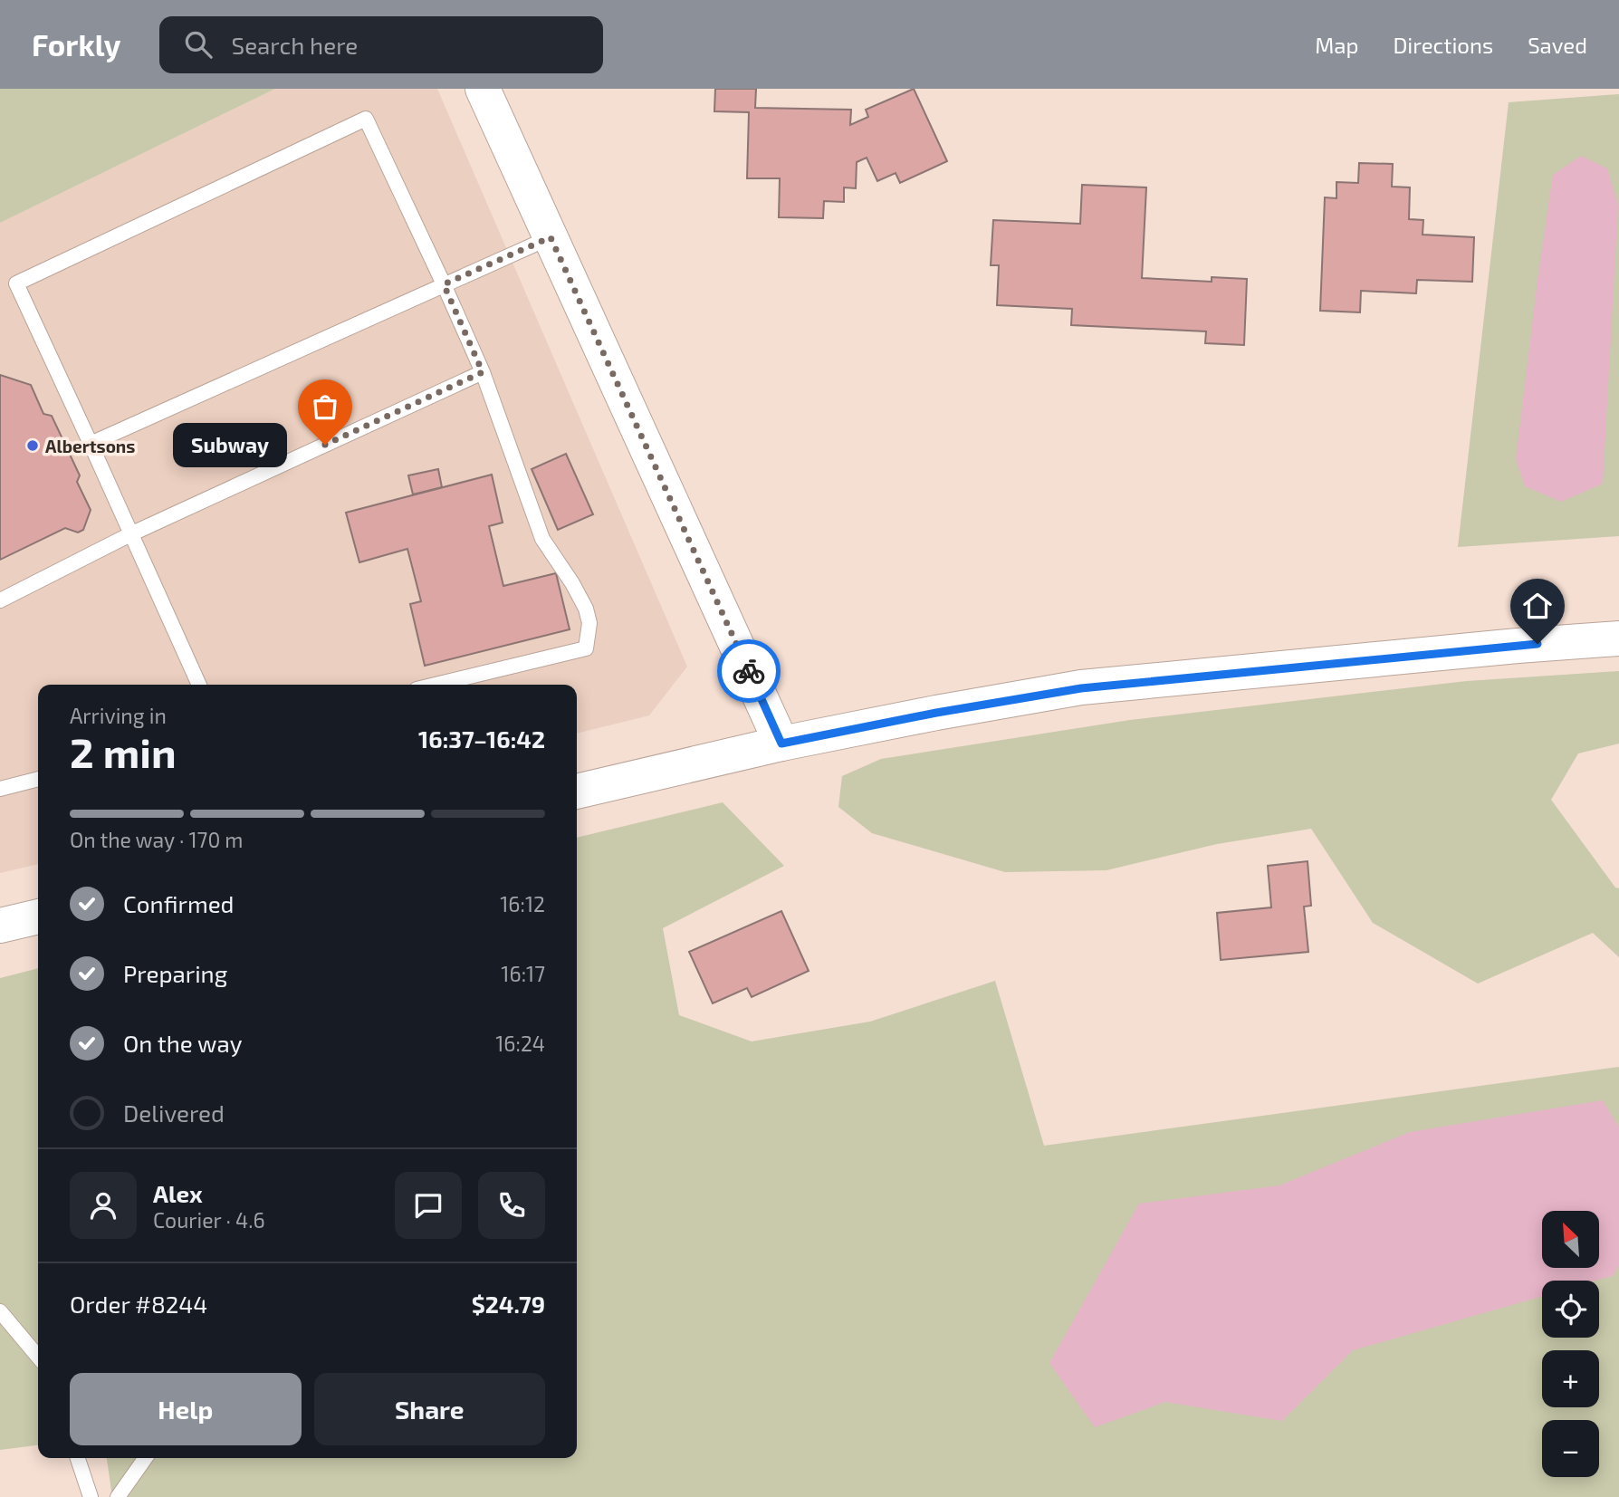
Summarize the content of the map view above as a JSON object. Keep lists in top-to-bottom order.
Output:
{
  "places": ["Subway", "Albertsons"],
  "north": "top left",
  "page": {
    "header": "Forkly",
    "search": "Search here",
    "nav": ["Map", "Directions", "Saved"],
    "bubble": "Subway",
    "heading": ["2 min", "Arriving in", "16:37–16:42"],
    "panel": [
      "Alex",
      "Courier · 4.6",
      "Order #8244",
      "$24.79"
    ],
    "bar": "On the way · 170 m",
    "list": [
      ["Confirmed", "16:12"],
      ["Preparing", "16:17"],
      ["On the way", "16:24"],
      "Delivered"
    ],
    "map_buttons": ["+", "−"],
    "buttons": ["Help", "Share"]
  }
}
